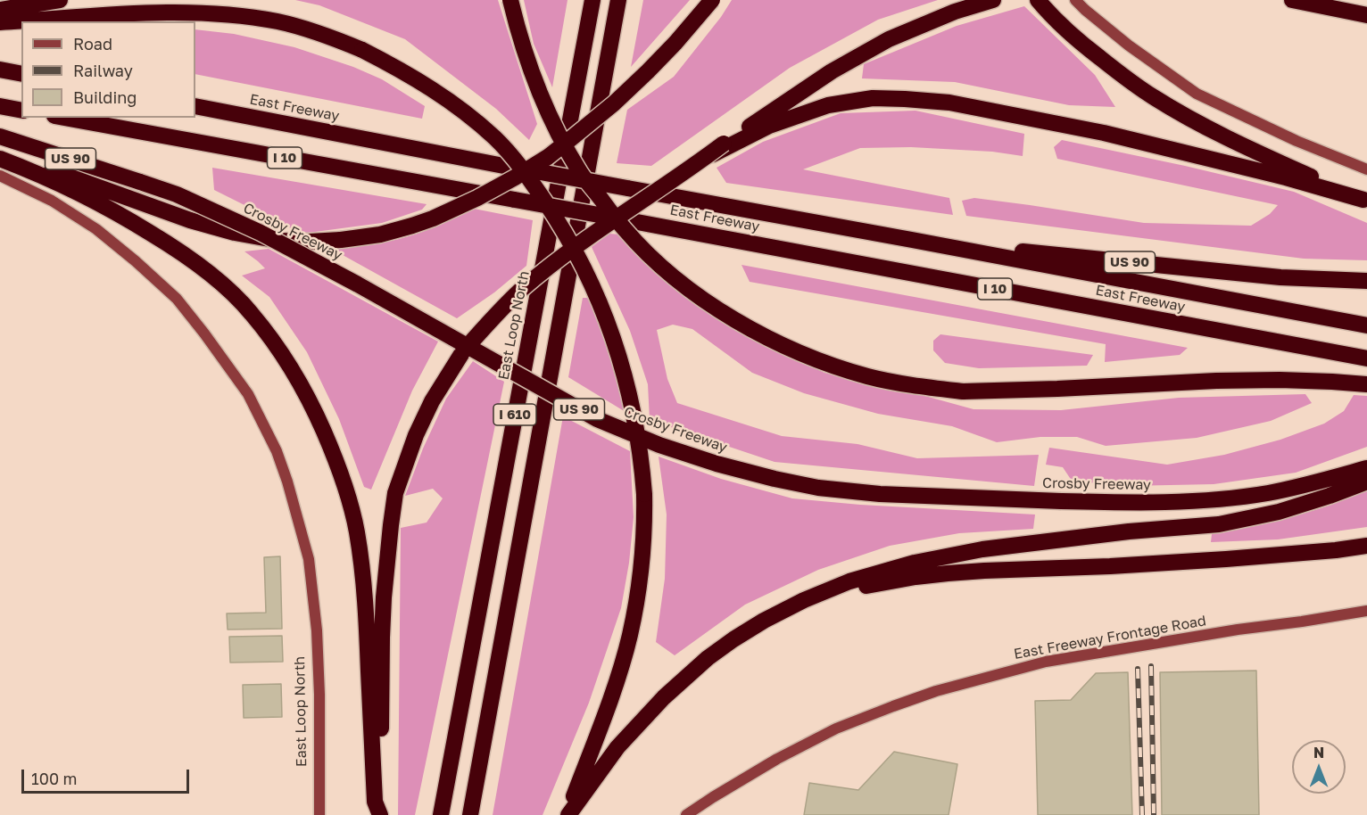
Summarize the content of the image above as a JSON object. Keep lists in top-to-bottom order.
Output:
{
  "streets": {
    "highway": [
      "East Freeway",
      "I 10",
      "US 90",
      "Crosby Freeway",
      "East Loop North",
      "I 610"
    ],
    "main road": ["East Freeway Frontage Road"]
  },
  "crossings": [
    ["East Freeway", "US 90"]
  ],
  "legend": ["Road", "Railway", "Building"],
  "scale_bar": "100 m",
  "north": "top"
}
